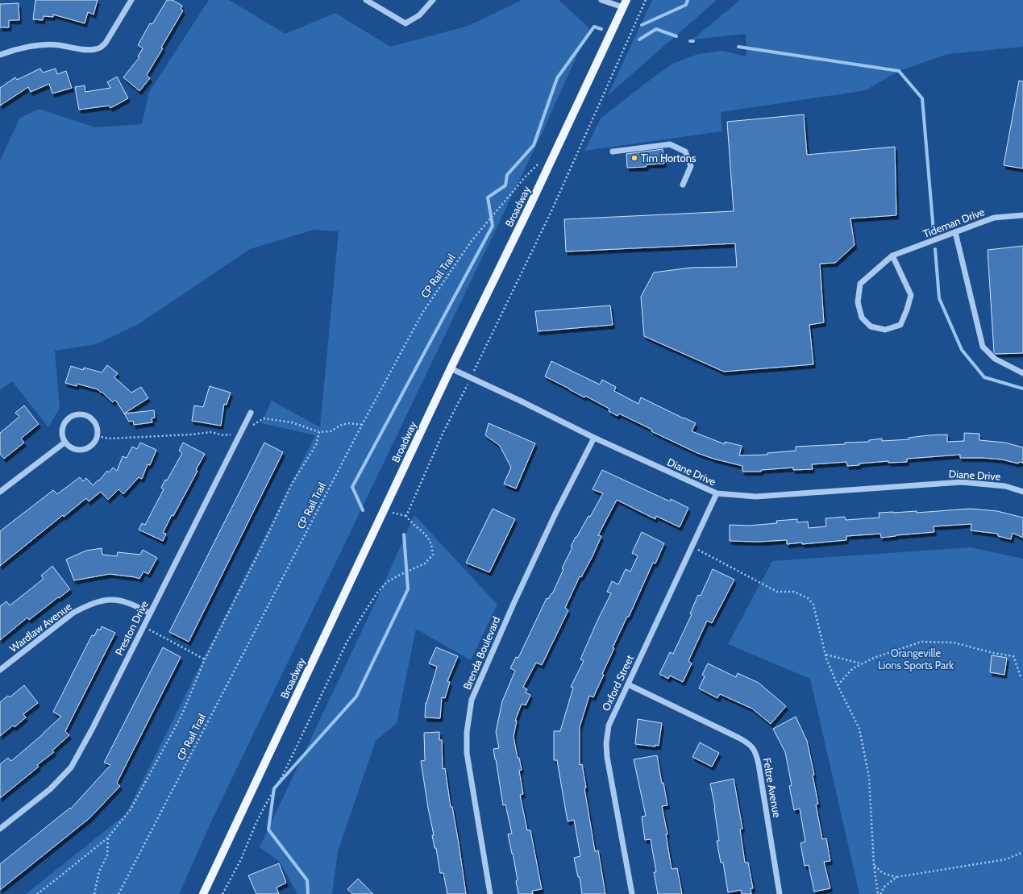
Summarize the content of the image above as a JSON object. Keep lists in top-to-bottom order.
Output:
{
  "streets": {
    "main road": ["Broadway"],
    "street": [
      "Tideman Drive",
      "Diane Drive",
      "Wardlaw Avenue",
      "Preston Drive",
      "Brenda Boulevard",
      "Oxford Street",
      "Feltre Avenue"
    ],
    "path": ["CP Rail Trail"]
  },
  "crossings": [
    ["Broadway", "Diane Drive"],
    ["Diane Drive", "Brenda Boulevard"],
    ["Diane Drive", "Oxford Street"],
    ["Wardlaw Avenue", "Preston Drive"],
    ["Oxford Street", "Feltre Avenue"]
  ],
  "parks": ["Orangeville Lions Sports Park"],
  "places": ["Tim Hortons"]
}
